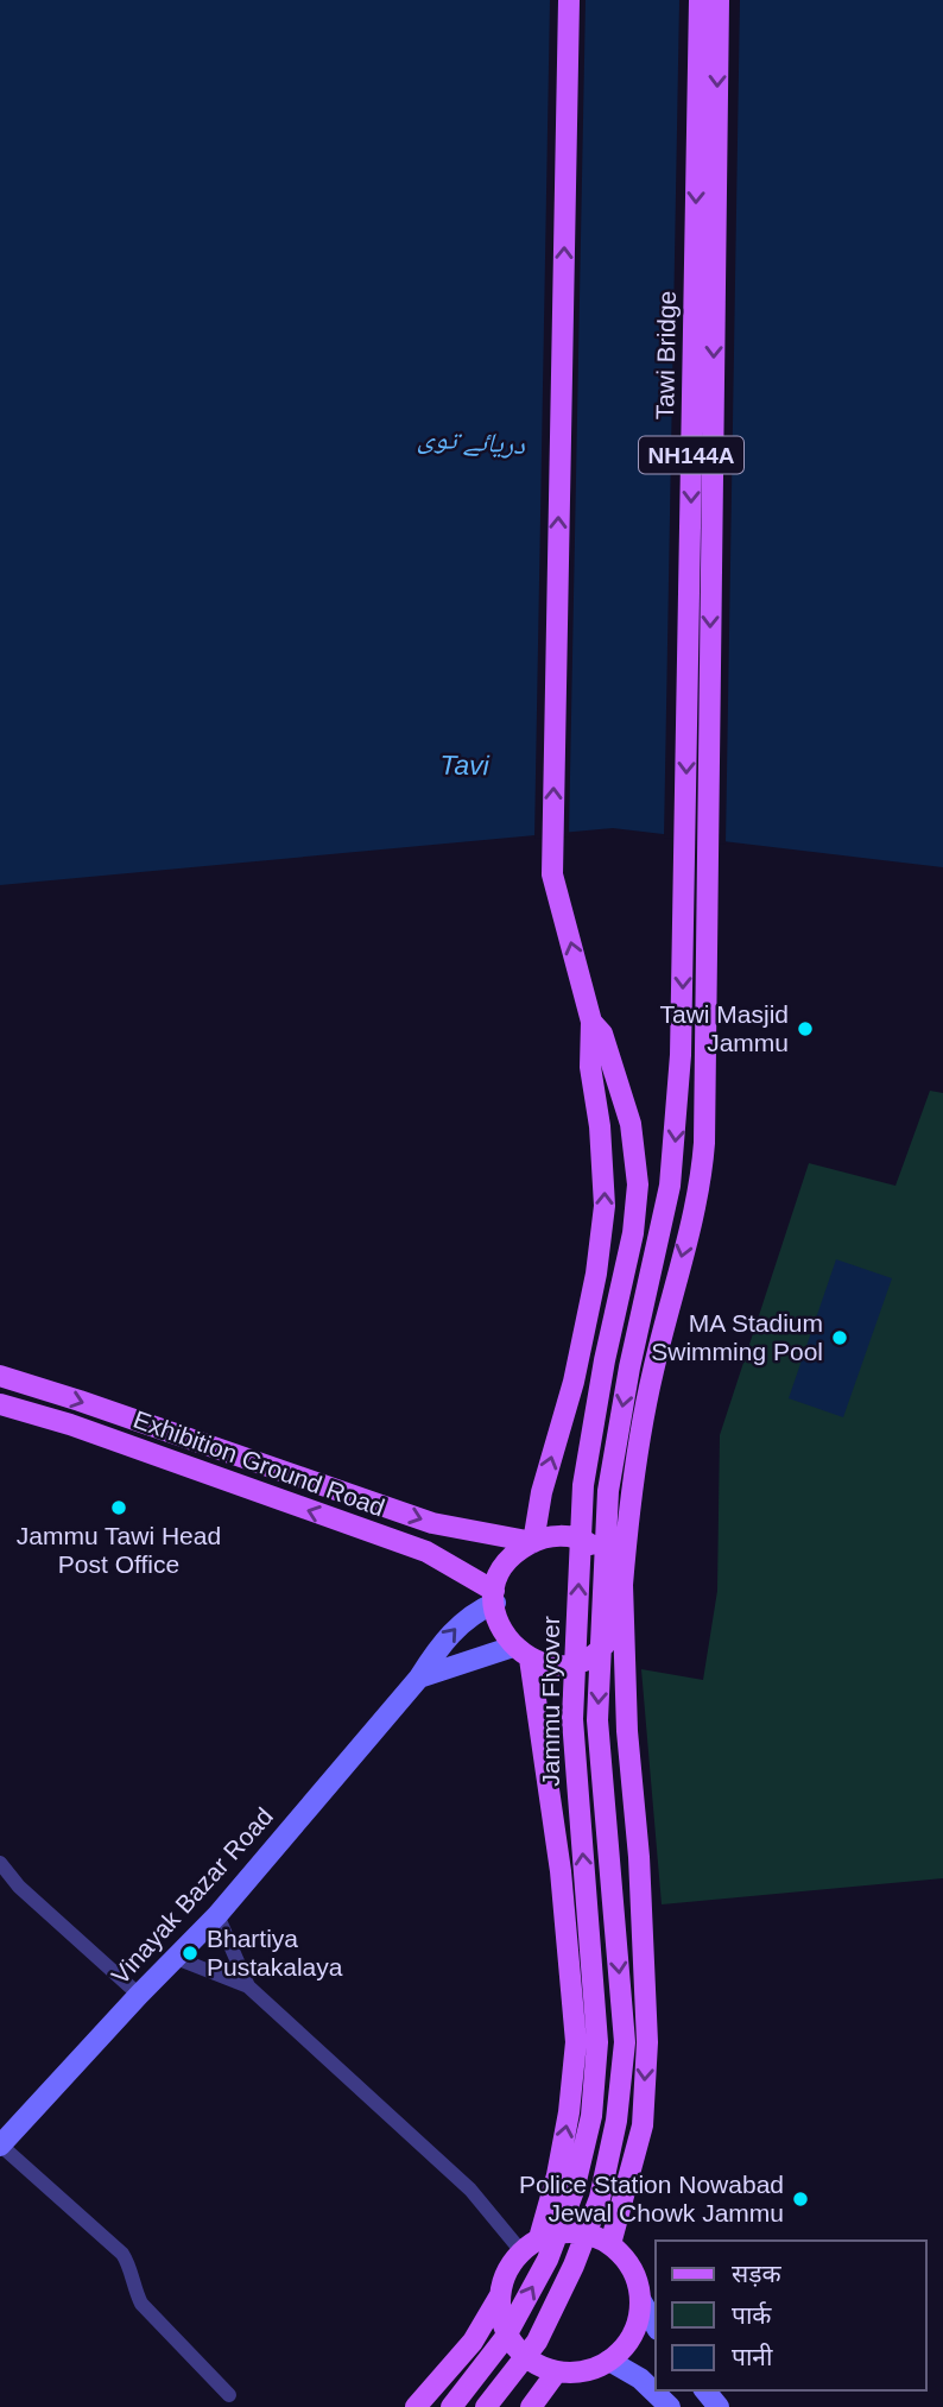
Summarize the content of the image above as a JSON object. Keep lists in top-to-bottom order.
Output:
{
  "streets": {
    "main road": [
      "Tawi Bridge",
      "NH144A",
      "Exhibition Ground Road",
      "Jammu Flyover",
      "Vinayak Bazar Road"
    ]
  },
  "crossings": [
    ["Tawi Bridge", "Jammu Flyover"],
    ["Exhibition Ground Road", "Vinayak Bazar Road"]
  ],
  "water": ["دریائے توی", "Tavi"],
  "places": [
    "Tawi Masjid Jammu",
    "MA Stadium Swimming Pool",
    "Jammu Tawi Head Post Office",
    "Bhartiya Pustakalaya",
    "Police Station Nowabad Jewal Chowk Jammu"
  ],
  "legend": ["सड़क", "पार्क", "पानी"]
}
